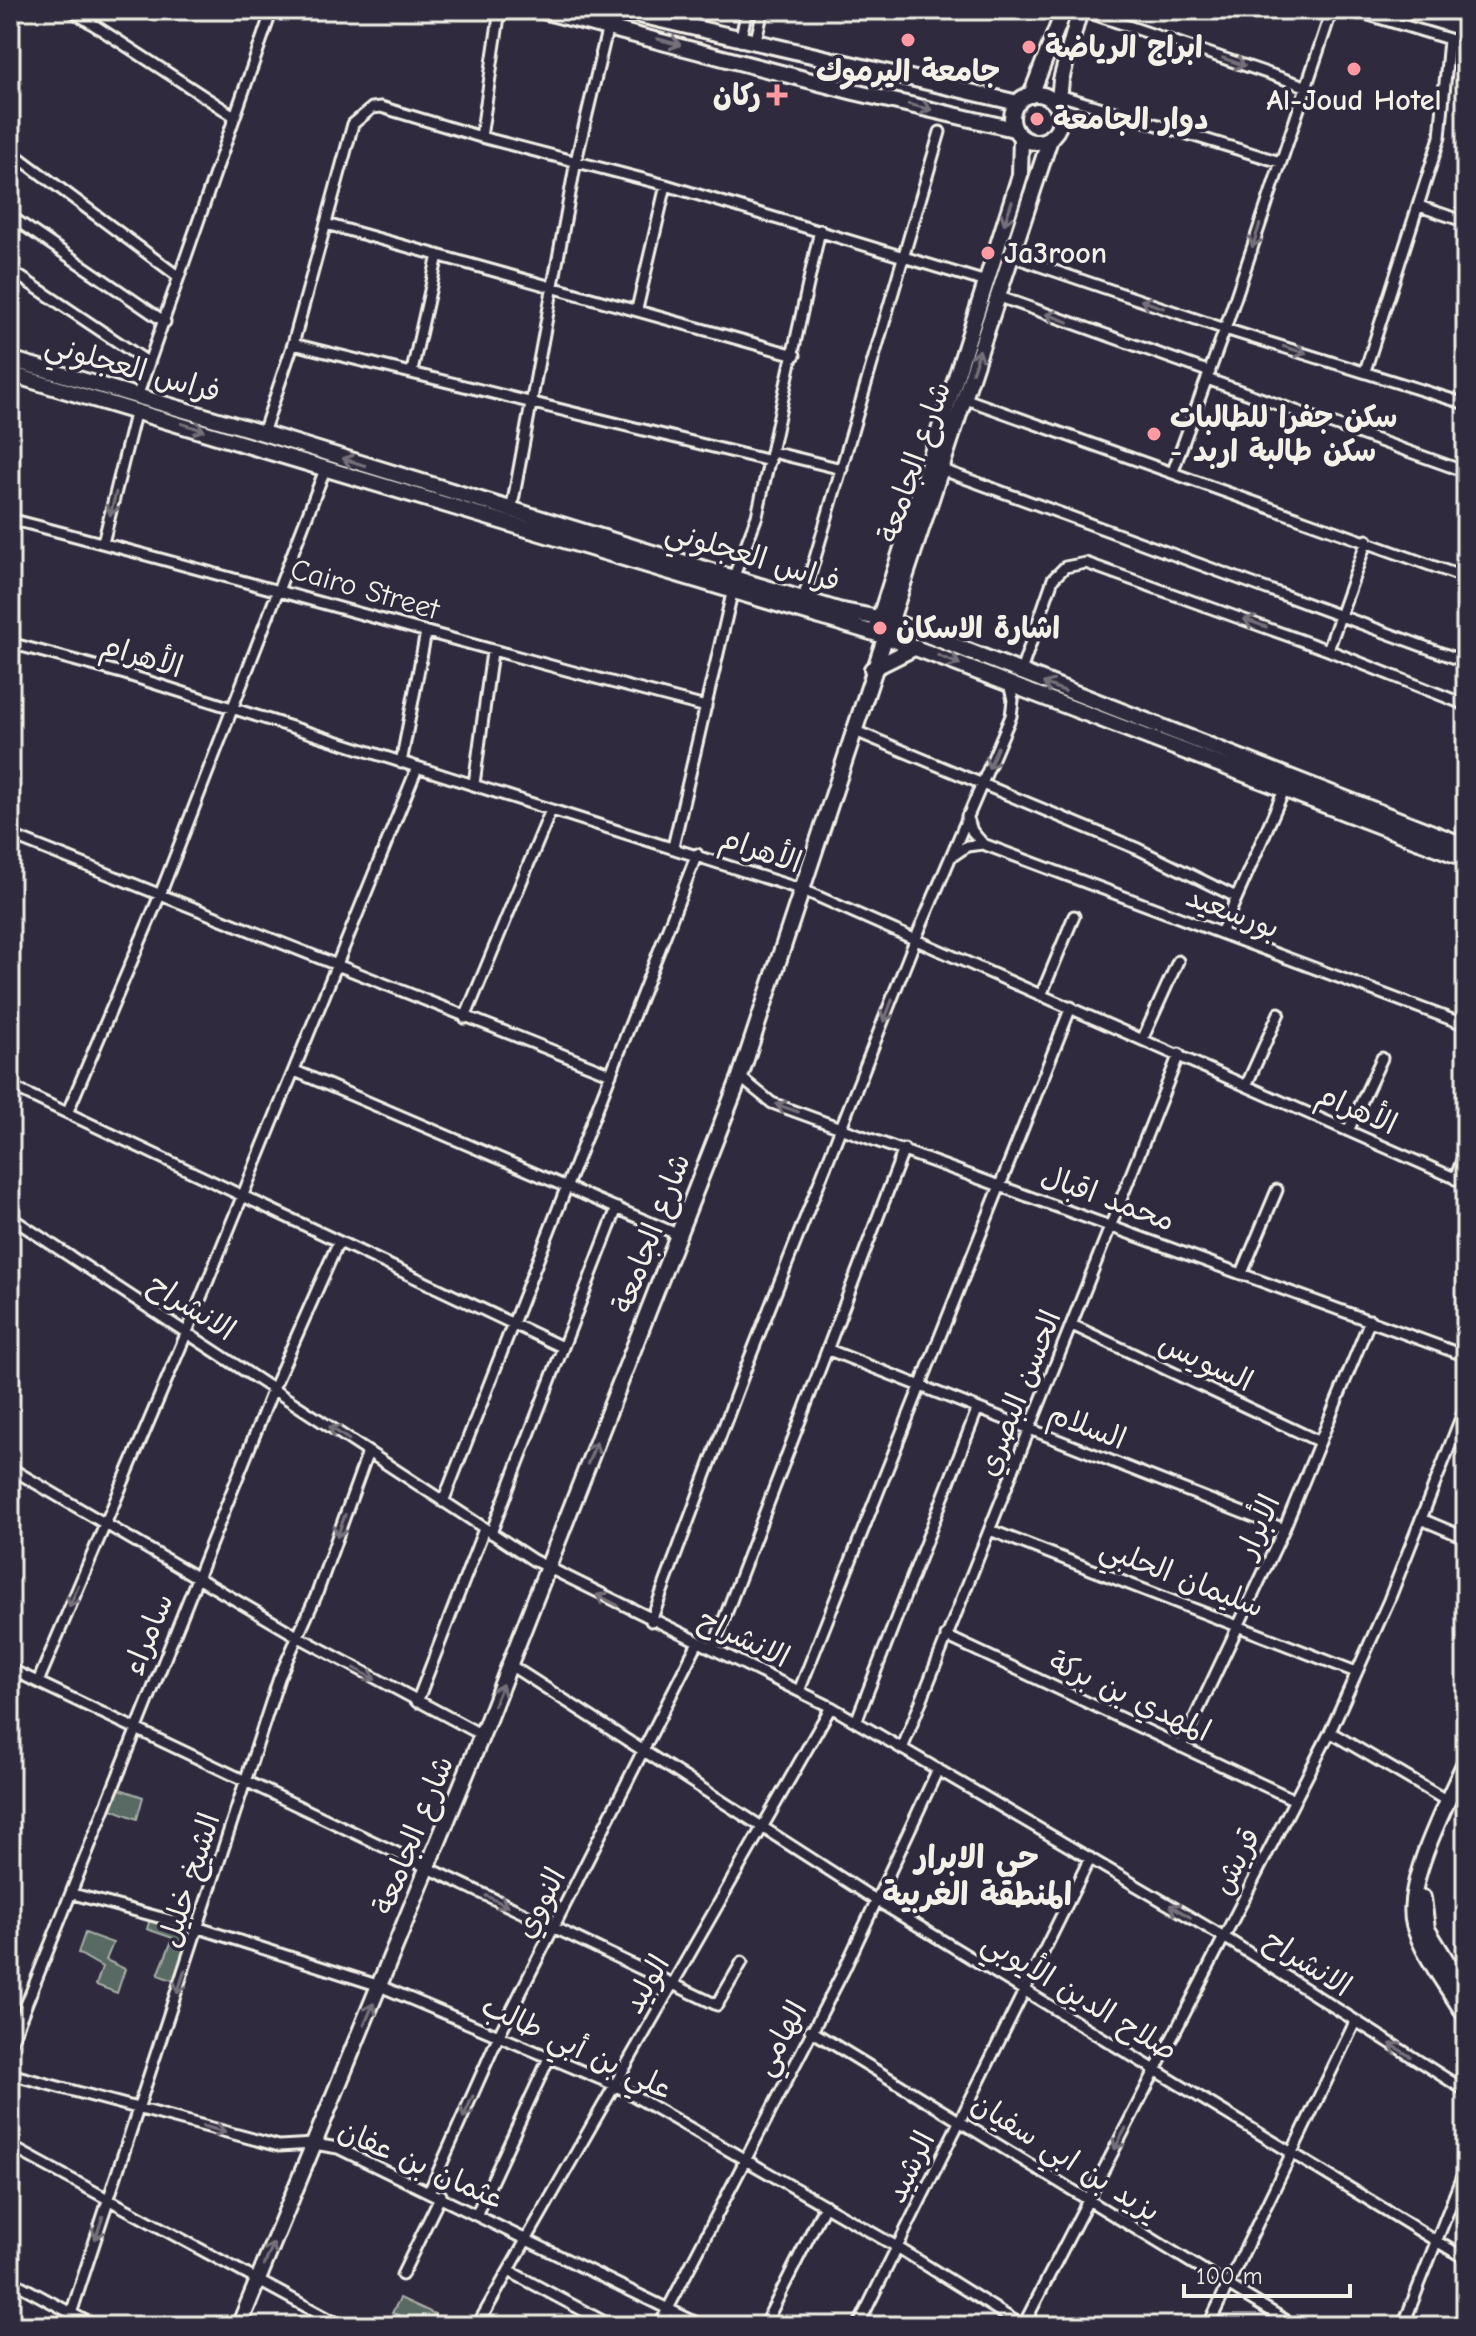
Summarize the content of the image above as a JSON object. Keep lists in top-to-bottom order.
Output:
{
  "streets": {
    "main road": ["فراس العجلوني", "شارع الجامعة"],
    "street": [
      "Cairo Street",
      "الأهرام",
      "بورسعيد",
      "محمد اقبال",
      "الانشراح",
      "السويس",
      "الحسن البصري",
      "السلام",
      "الأبرار",
      "سليمان الحلبي",
      "سامراء",
      "المهدي بن بركة",
      "قريش",
      "الشيخ خليل",
      "النووي",
      "الوليد",
      "صلاح الدين الأيوبي",
      "الهامي",
      "علي بن أبي طالب",
      "يزيد بن ابي سفيان",
      "عثمان بن عفان",
      "الرشيد"
    ]
  },
  "crossings": [
    ["فراس العجلوني", "شارع الجامعة"],
    ["شارع الجامعة", "الأهرام"],
    ["شارع الجامعة", "محمد اقبال"],
    ["شارع الجامعة", "الانشراح"],
    ["شارع الجامعة", "صلاح الدين الأيوبي"],
    ["شارع الجامعة", "علي بن أبي طالب"],
    ["شارع الجامعة", "عثمان بن عفان"],
    ["الأهرام", "الحسن البصري"],
    ["محمد اقبال", "الحسن البصري"],
    ["محمد اقبال", "الأبرار"],
    ["الانشراح", "الحسن البصري"],
    ["الانشراح", "سامراء"],
    ["الانشراح", "قريش"],
    ["الانشراح", "الشيخ خليل"],
    ["الانشراح", "النووي"],
    ["الانشراح", "الوليد"],
    ["الانشراح", "الهامي"],
    ["الانشراح", "الرشيد"],
    ["السويس", "الحسن البصري"],
    ["السويس", "الأبرار"],
    ["الحسن البصري", "السلام"],
    ["الحسن البصري", "سليمان الحلبي"],
    ["الحسن البصري", "المهدي بن بركة"],
    ["السلام", "الأبرار"],
    ["الأبرار", "سليمان الحلبي"],
    ["الأبرار", "المهدي بن بركة"],
    ["سليمان الحلبي", "قريش"],
    ["سامراء", "علي بن أبي طالب"],
    ["المهدي بن بركة", "قريش"],
    ["قريش", "صلاح الدين الأيوبي"],
    ["قريش", "علي بن أبي طالب"],
    ["قريش", "يزيد بن ابي سفيان"],
    ["الشيخ خليل", "علي بن أبي طالب"],
    ["الشيخ خليل", "عثمان بن عفان"],
    ["النووي", "صلاح الدين الأيوبي"],
    ["النووي", "علي بن أبي طالب"],
    ["النووي", "عثمان بن عفان"],
    ["الوليد", "صلاح الدين الأيوبي"],
    ["الوليد", "علي بن أبي طالب"],
    ["الوليد", "عثمان بن عفان"],
    ["صلاح الدين الأيوبي", "الهامي"],
    ["صلاح الدين الأيوبي", "الرشيد"],
    ["الهامي", "علي بن أبي طالب"],
    ["الهامي", "يزيد بن ابي سفيان"],
    ["الهامي", "عثمان بن عفان"],
    ["علي بن أبي طالب", "الرشيد"],
    ["يزيد بن ابي سفيان", "الرشيد"]
  ],
  "one_way": ["الشيخ خليل"],
  "districts": ["حي الابرار المنطقة الغربية"],
  "places": {
    "other": [
      "جامعة اليرموك",
      "ابراج الرياضة",
      "Al-Joud Hotel",
      "دوار الجامعة",
      "Ja3roon",
      "سكن جفرا للطالبات - سكن طالبة اربد",
      "اشارة الاسكان"
    ],
    "health": ["ركان"]
  },
  "scale_bar": "100 m"
}
